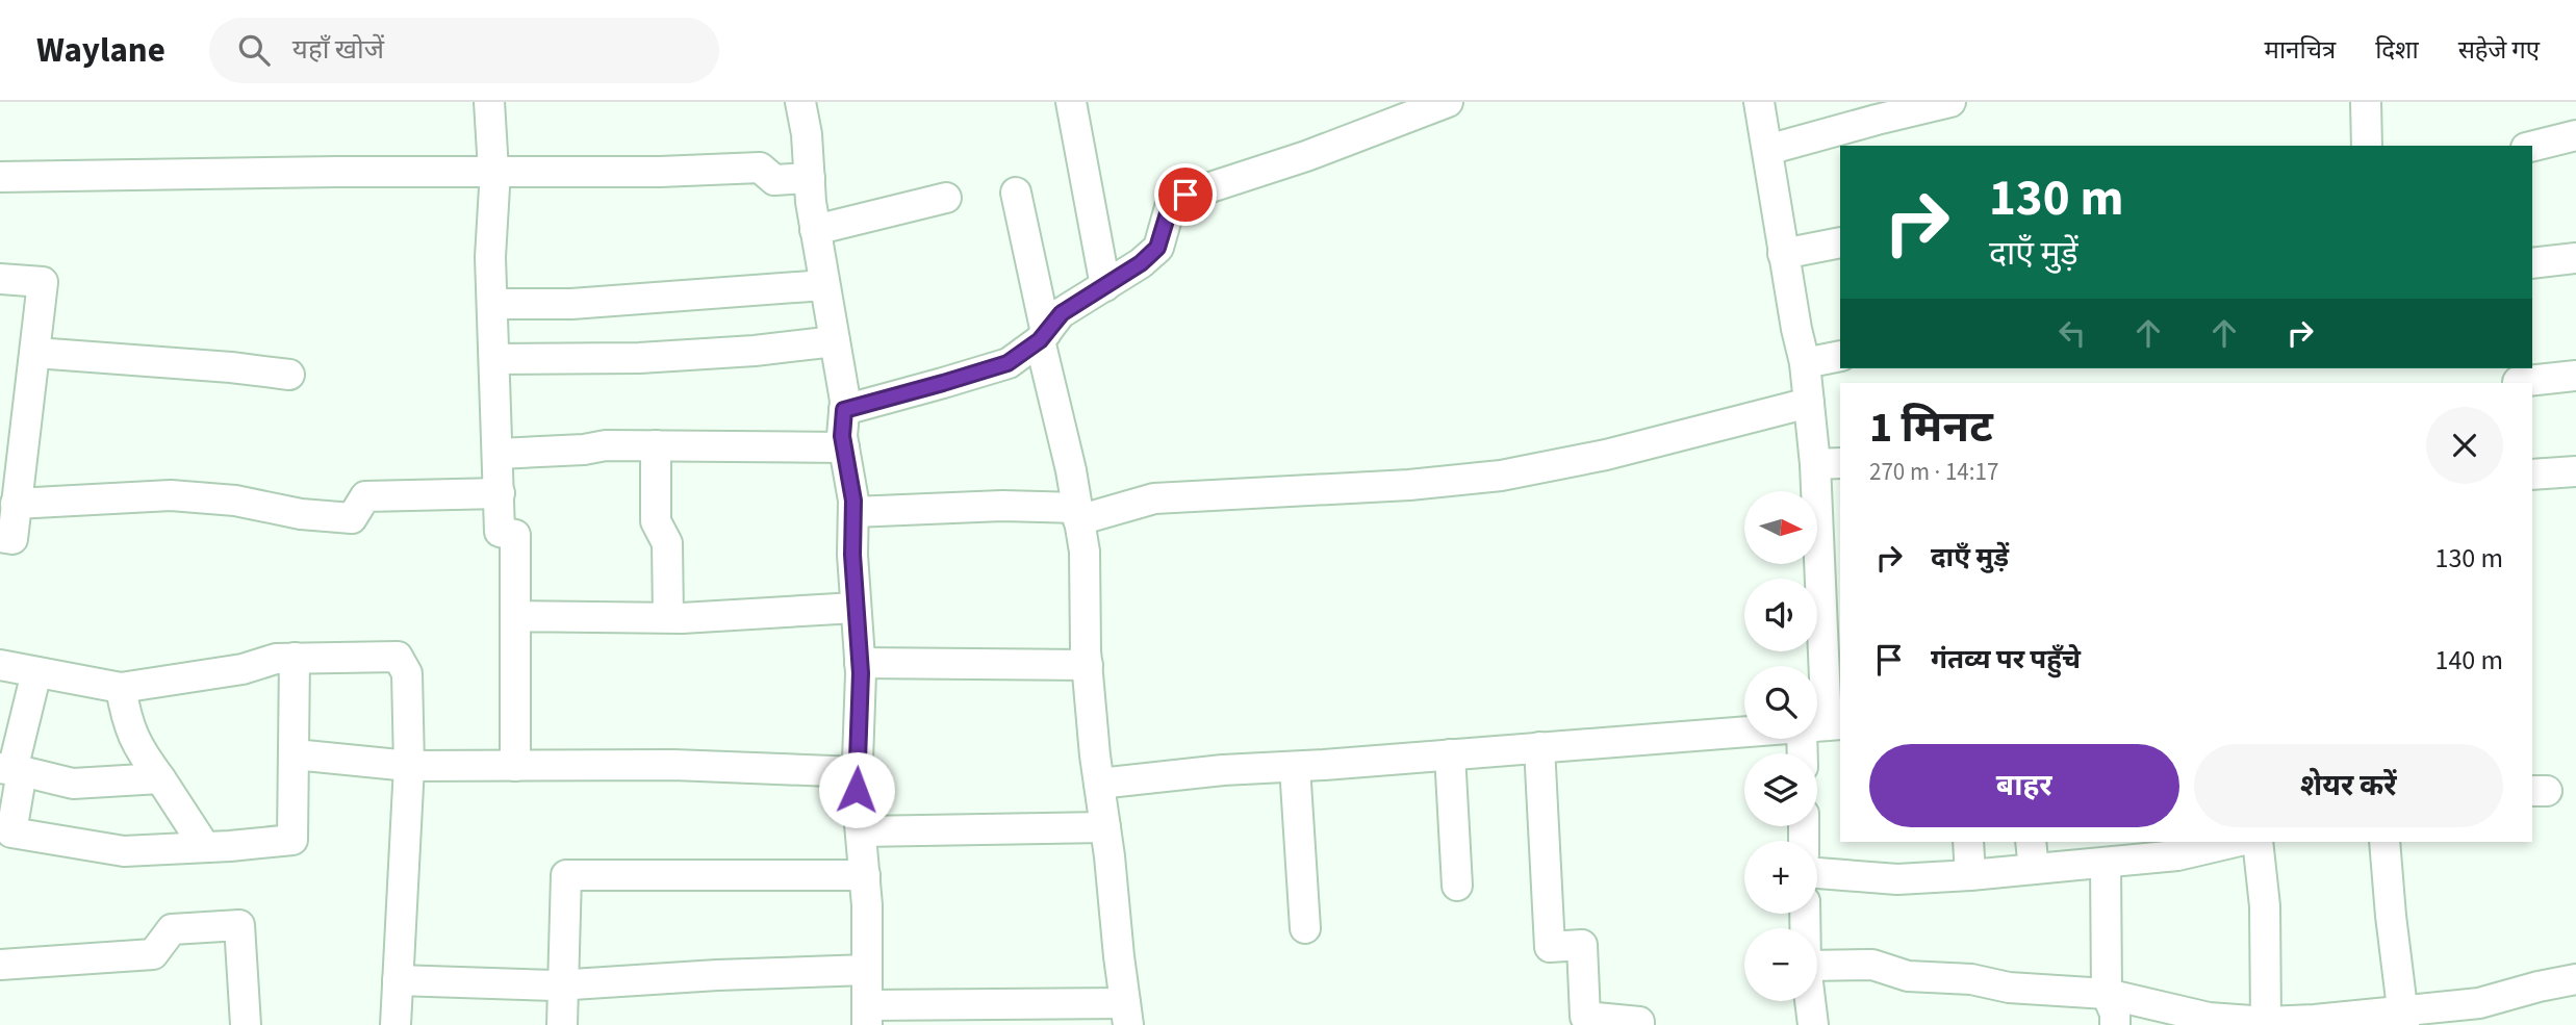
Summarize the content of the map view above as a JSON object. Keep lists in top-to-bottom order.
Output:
{
  "north": "right",
  "page": {
    "header": "Waylane",
    "search": "यहाँ खोजें",
    "nav": ["मानचित्र", "दिशा", "सहेजे गए"],
    "turn": ["130 m", "दाएँ मुड़ें"],
    "heading": ["1 मिनट", "270 m · 14:17"],
    "map_buttons": ["+", "−"],
    "list": [
      {
        "name": "दाएँ मुड़ें",
        "value": "130 m"
      },
      {
        "name": "गंतव्य पर पहुँचे",
        "value": "140 m"
      }
    ],
    "buttons": ["बाहर", "शेयर करें"]
  }
}
